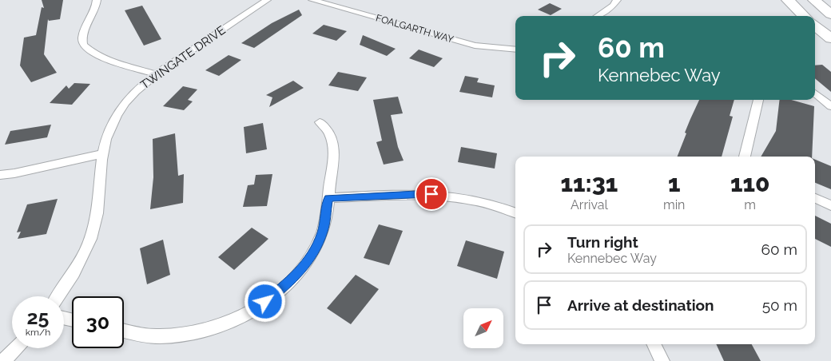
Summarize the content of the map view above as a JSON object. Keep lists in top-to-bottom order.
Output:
{
  "streets": {
    "street": ["FOALGARTH WAY", "TWINGATE DRIVE"]
  },
  "north": "top right",
  "page": {
    "turn": ["60 m", "Kennebec Way"],
    "eta": [
      "11:31",
      "Arrival",
      "1",
      "min",
      "110",
      "m"
    ],
    "list": [
      {
        "name": "Turn right",
        "note": "Kennebec Way",
        "value": "60 m"
      },
      {
        "name": "Arrive at destination",
        "value": "50 m"
      }
    ],
    "speed": "25 km/h",
    "limit": "30"
  }
}
